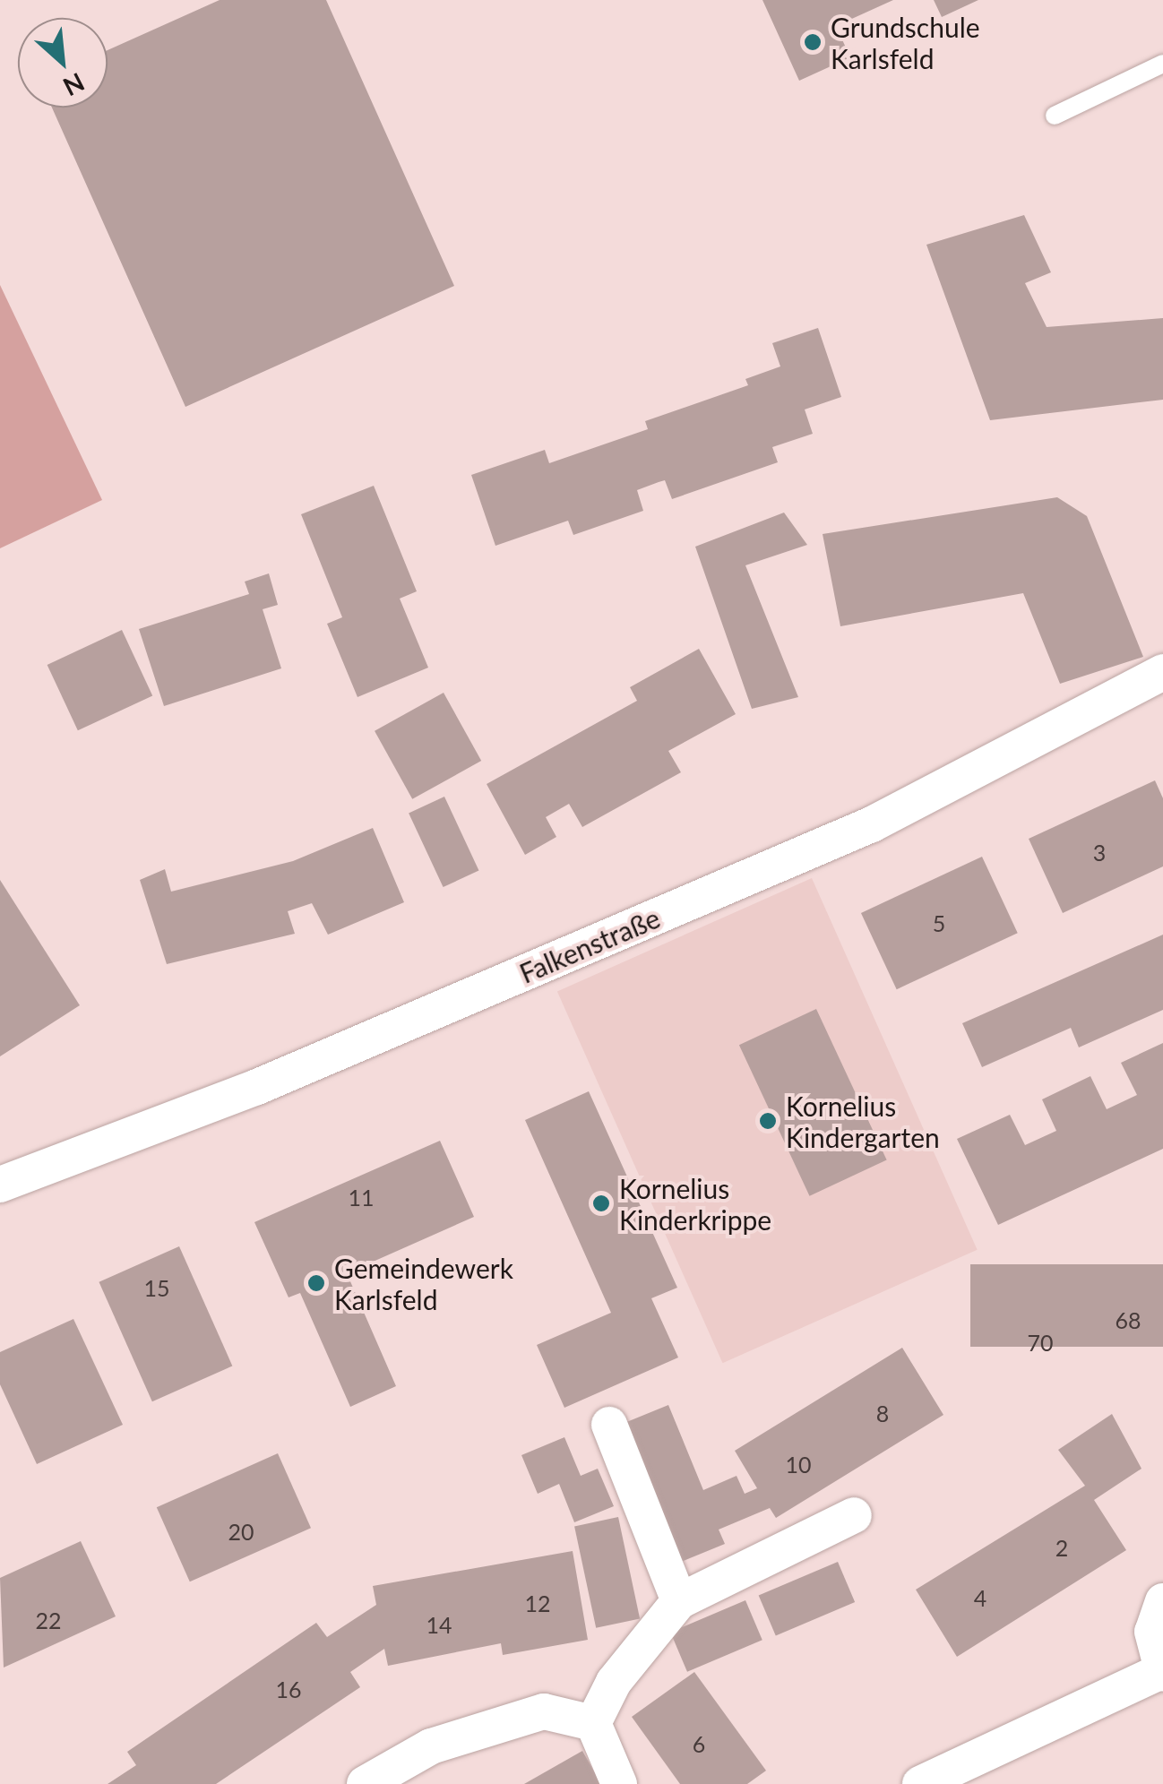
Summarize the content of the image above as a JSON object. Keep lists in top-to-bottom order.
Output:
{
  "streets": {
    "street": ["Falkenstraße"]
  },
  "places": [
    "Grundschule Karlsfeld",
    "Kornelius Kindergarten",
    "Kornelius Kinderkrippe",
    "Gemeindewerk Karlsfeld"
  ],
  "house_numbers": [
    "3",
    "5",
    "11",
    "15",
    "68",
    "70",
    "8",
    "10",
    "20",
    "2",
    "4",
    "12",
    "22",
    "14",
    "16",
    "6"
  ],
  "north": "bottom right"
}
